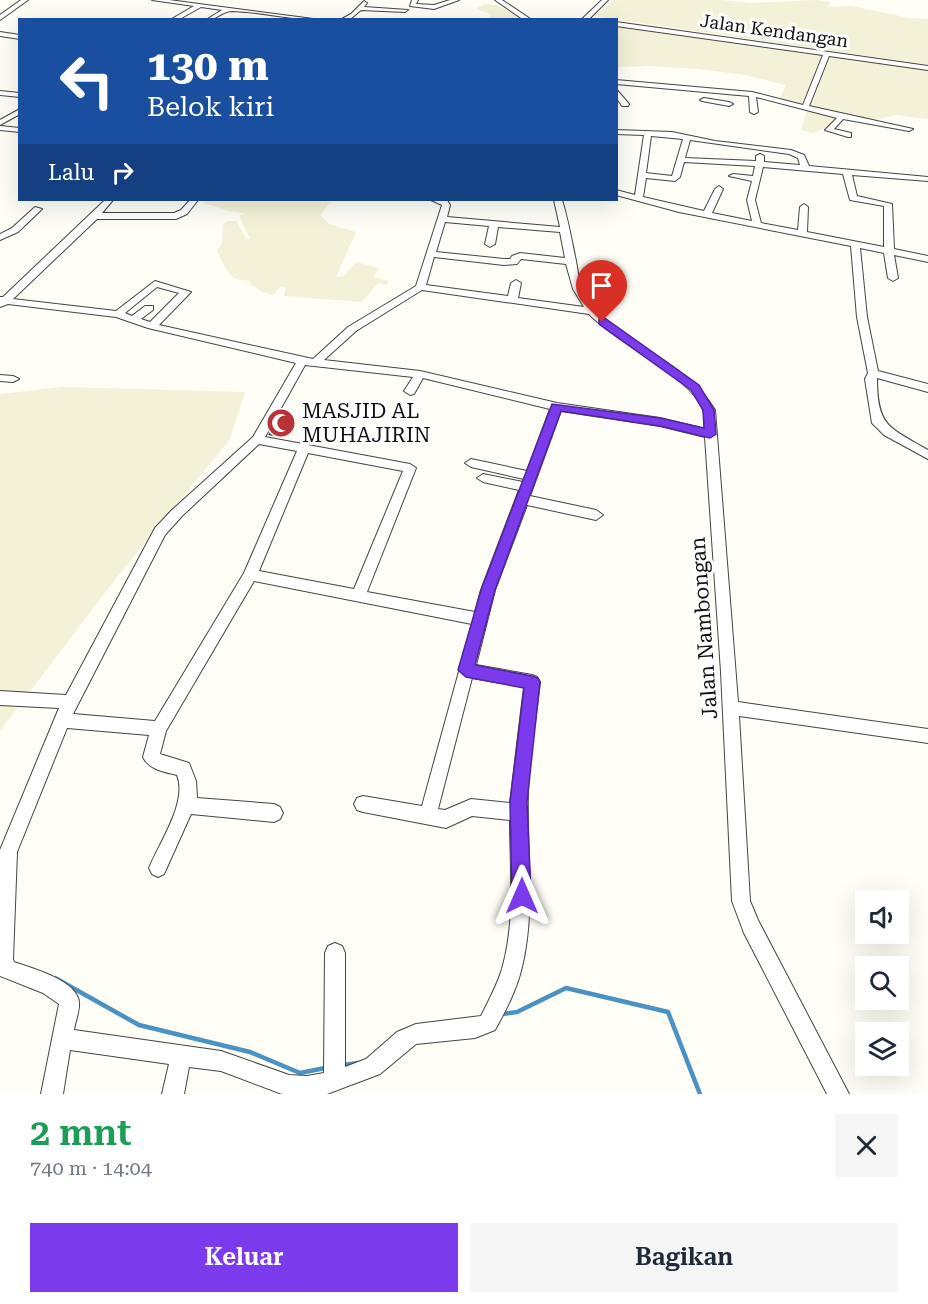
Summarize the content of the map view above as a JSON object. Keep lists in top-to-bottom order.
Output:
{
  "streets": {
    "street": ["Jalan Kendangan", "Jalan Nambongan"]
  },
  "places": {
    "mosque": ["MASJID AL MUHAJIRIN"]
  },
  "page": {
    "turn": ["130 m", "Belok kiri"],
    "then": "Lalu",
    "heading": ["2 mnt", "740 m · 14:04"],
    "buttons": ["Keluar", "Bagikan"]
  }
}
